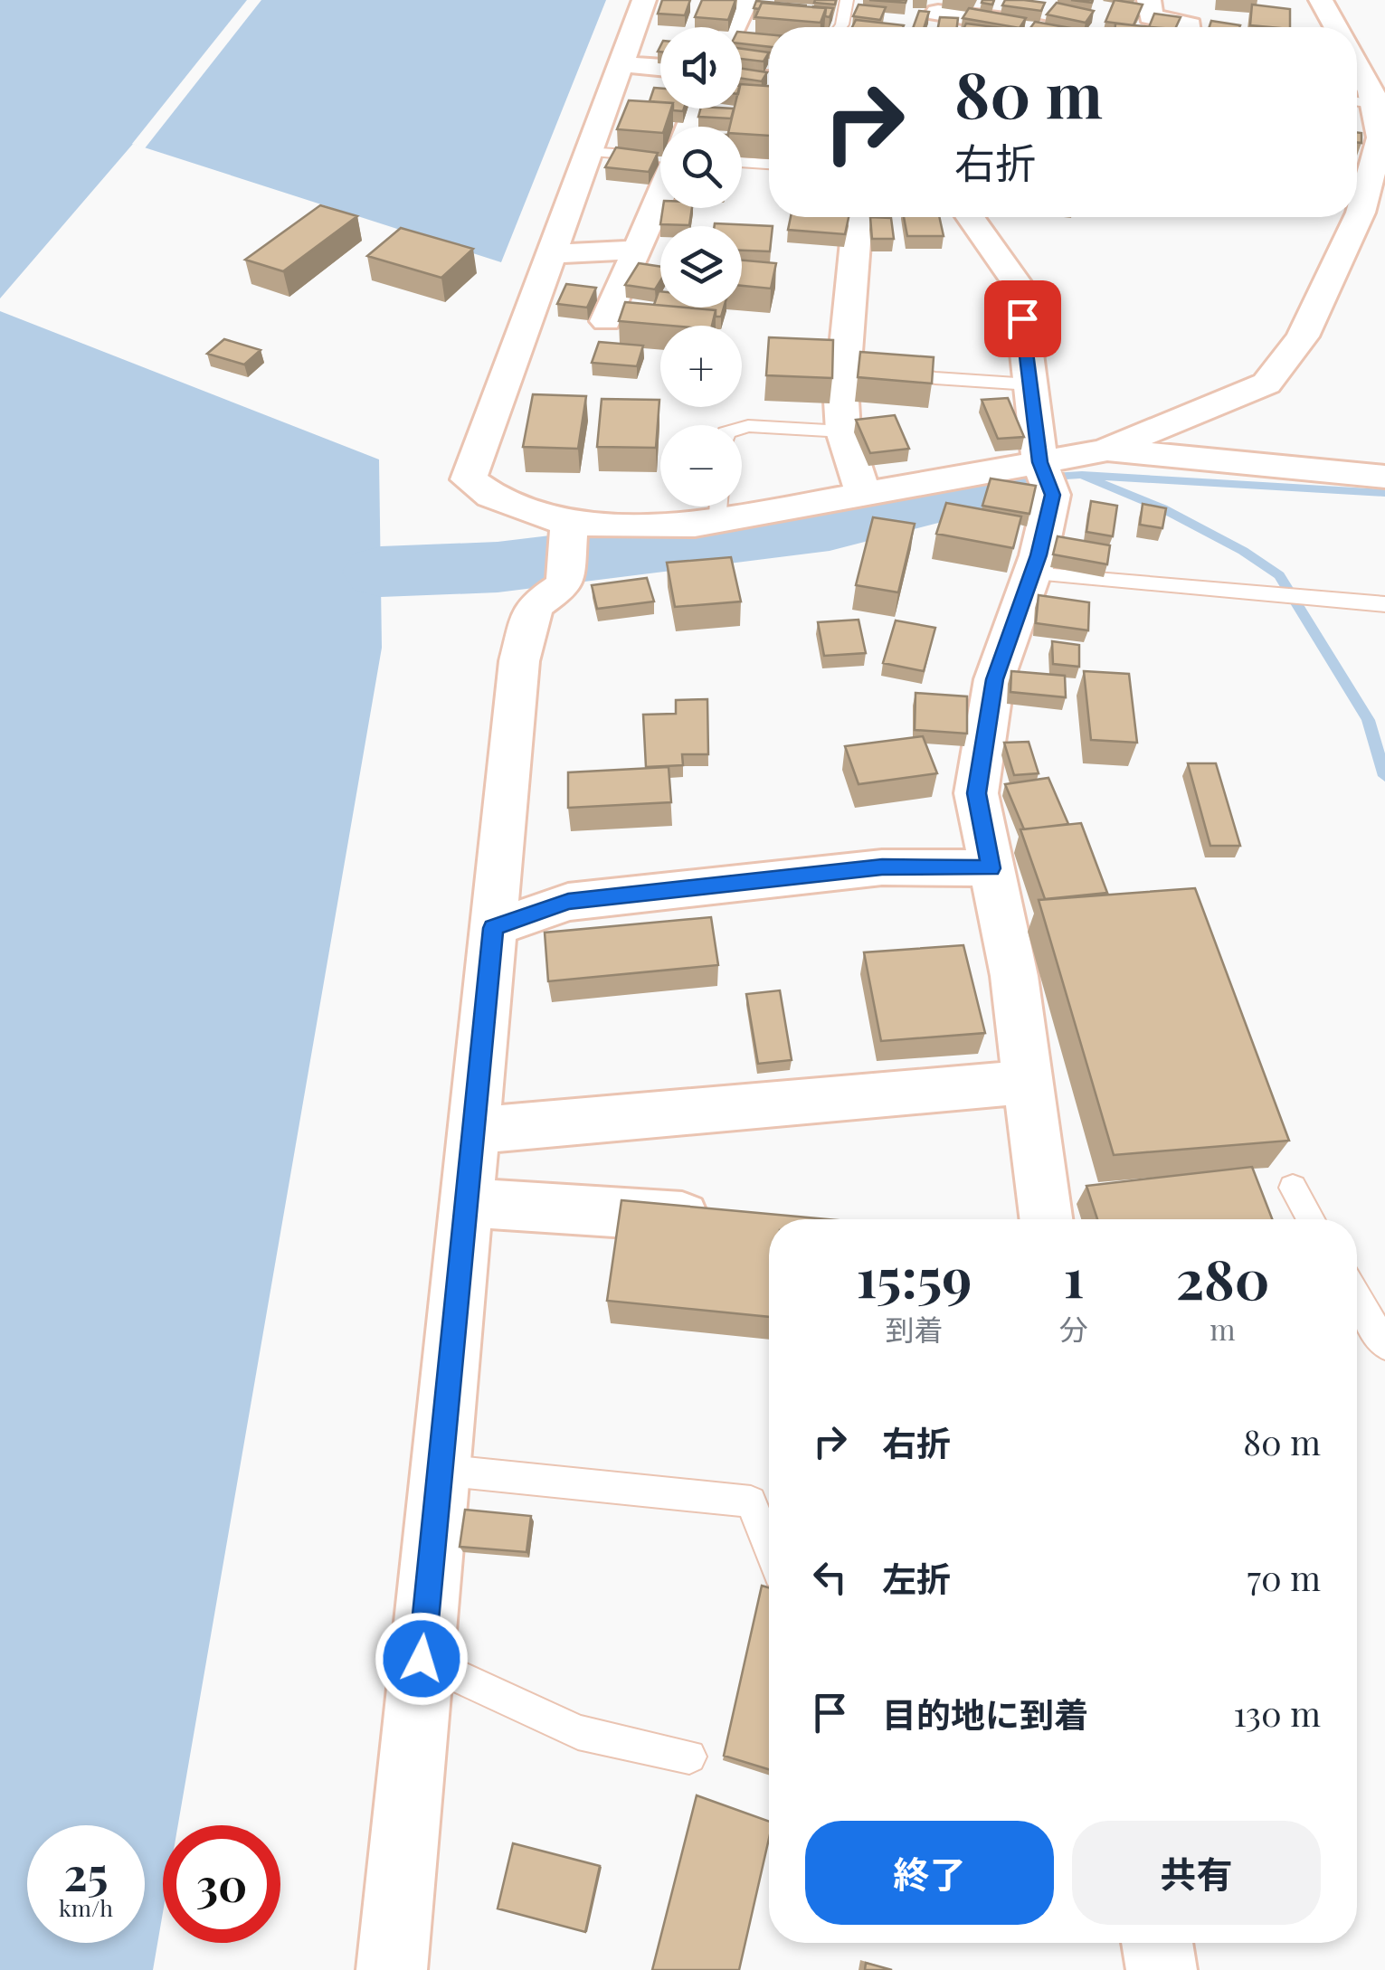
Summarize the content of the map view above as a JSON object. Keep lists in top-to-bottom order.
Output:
{
  "page": {
    "map_buttons": ["+", "−"],
    "turn": ["80 m", "右折"],
    "eta": [
      "15:59",
      "到着",
      "1",
      "分",
      "280",
      "m"
    ],
    "list": [
      {
        "name": "右折",
        "value": "80 m"
      },
      {
        "name": "左折",
        "value": "70 m"
      },
      {
        "name": "目的地に到着",
        "value": "130 m"
      }
    ],
    "buttons": ["終了", "共有"],
    "speed": "25 km/h",
    "limit": "30"
  }
}
